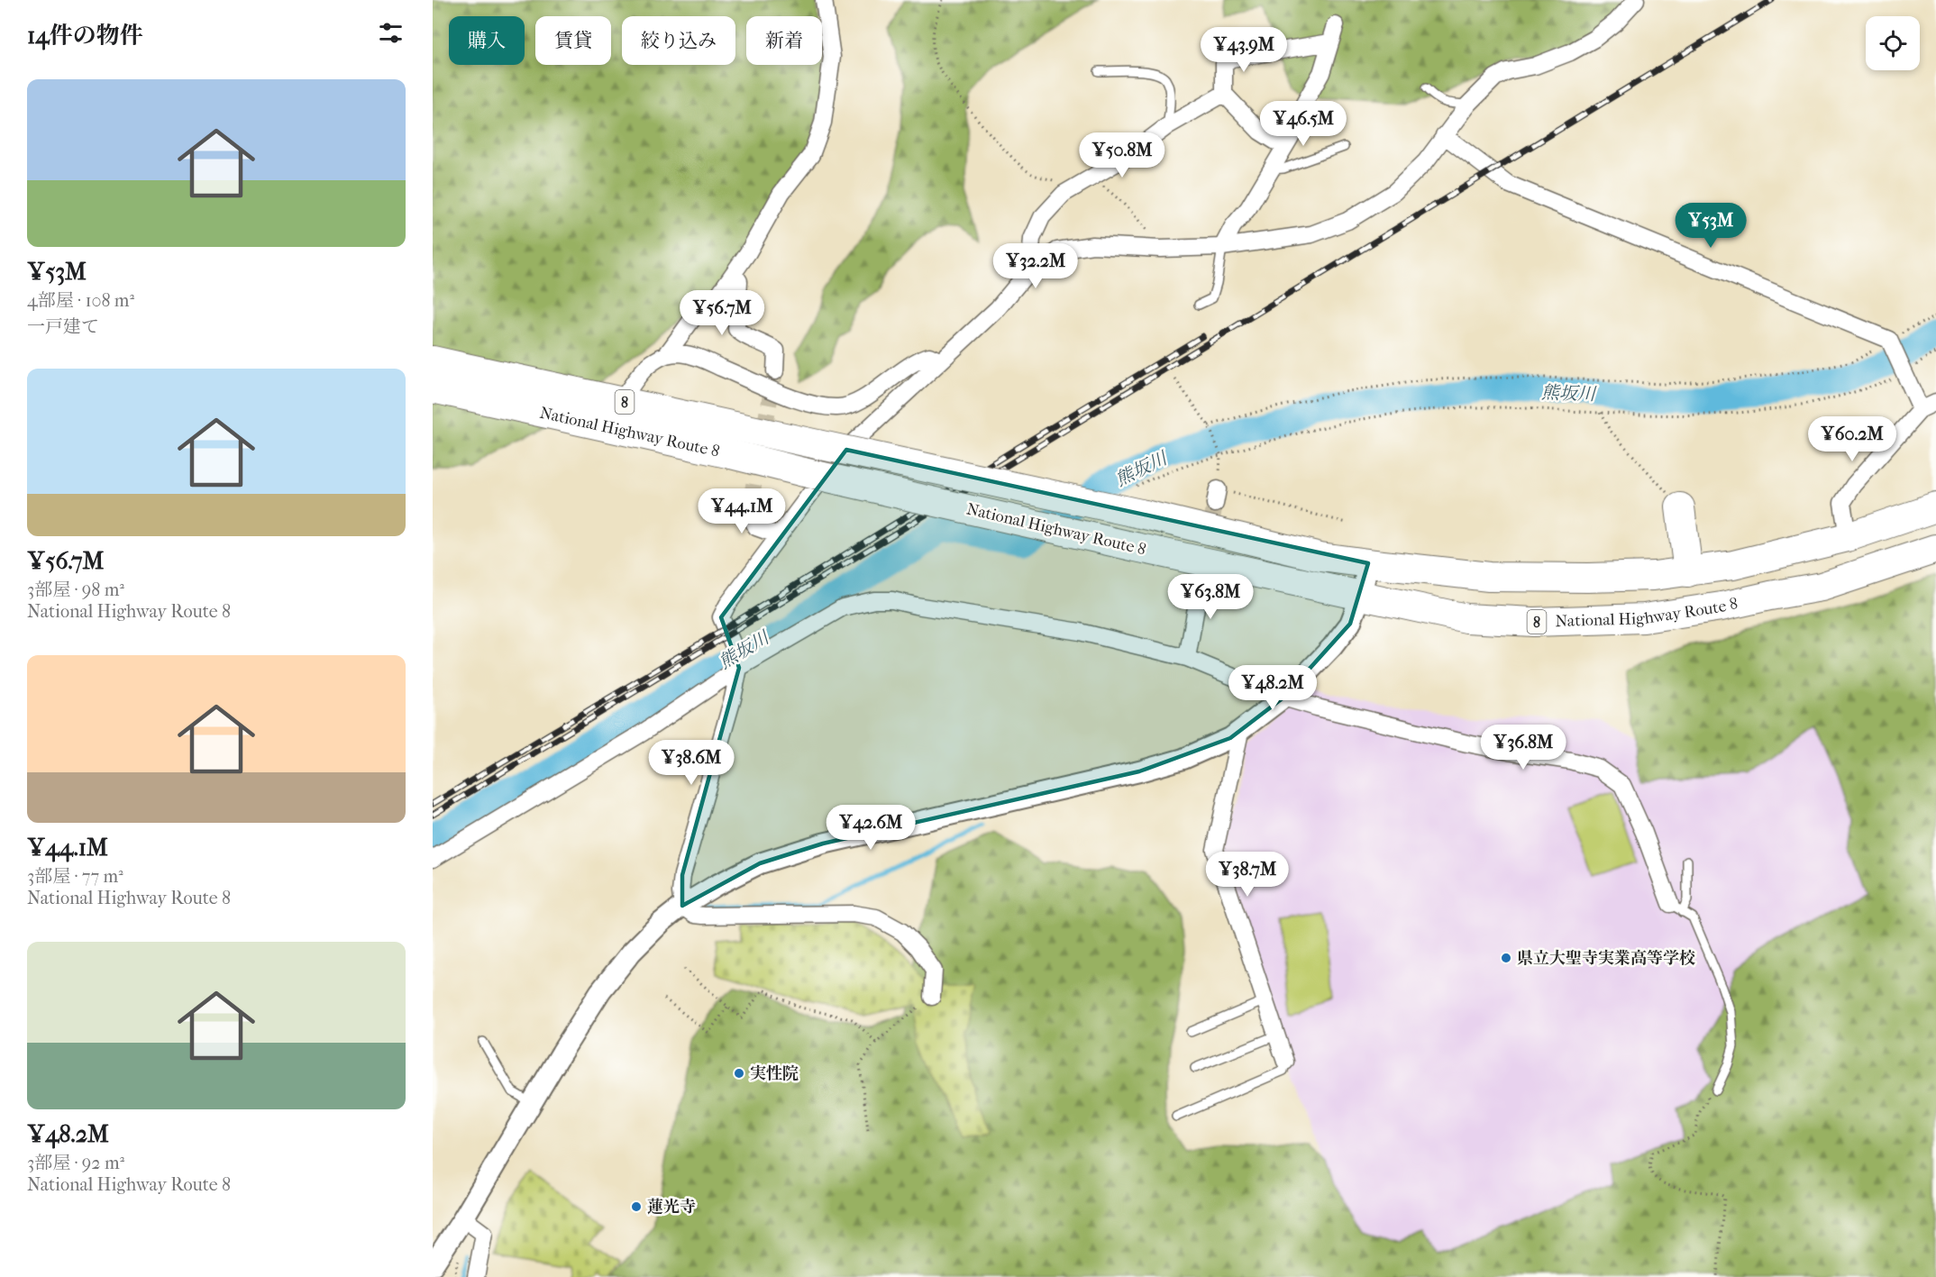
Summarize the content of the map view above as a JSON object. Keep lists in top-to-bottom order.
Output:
{
  "streets": {
    "highway": ["8", "National Highway Route 8"]
  },
  "water": ["熊坂川"],
  "places": ["県立大聖寺実業高等学校", "実性院", "蓮光寺"],
  "page": {
    "heading": "14件の物件",
    "chip": [
      "購入",
      "賃貸",
      "絞り込み",
      "新着"
    ],
    "price": [
      "¥43.9M",
      "¥46.5M",
      "¥50.8M",
      "¥53M",
      "¥32.2M",
      "¥56.7M",
      "¥60.2M",
      "¥44.1M",
      "¥63.8M",
      "¥48.2M",
      "¥36.8M",
      "¥38.6M",
      "¥42.6M",
      "¥38.7M"
    ],
    "list": [
      {
        "name": "¥53M",
        "note": "4部屋 · 108 m² · 一戸建て"
      },
      {
        "name": "¥56.7M",
        "note": "3部屋 · 98 m² · National Highway Route 8"
      },
      {
        "name": "¥44.1M",
        "note": "3部屋 · 77 m² · National Highway Route 8"
      },
      {
        "name": "¥48.2M",
        "note": "3部屋 · 92 m² · National Highway Route 8"
      }
    ]
  }
}
